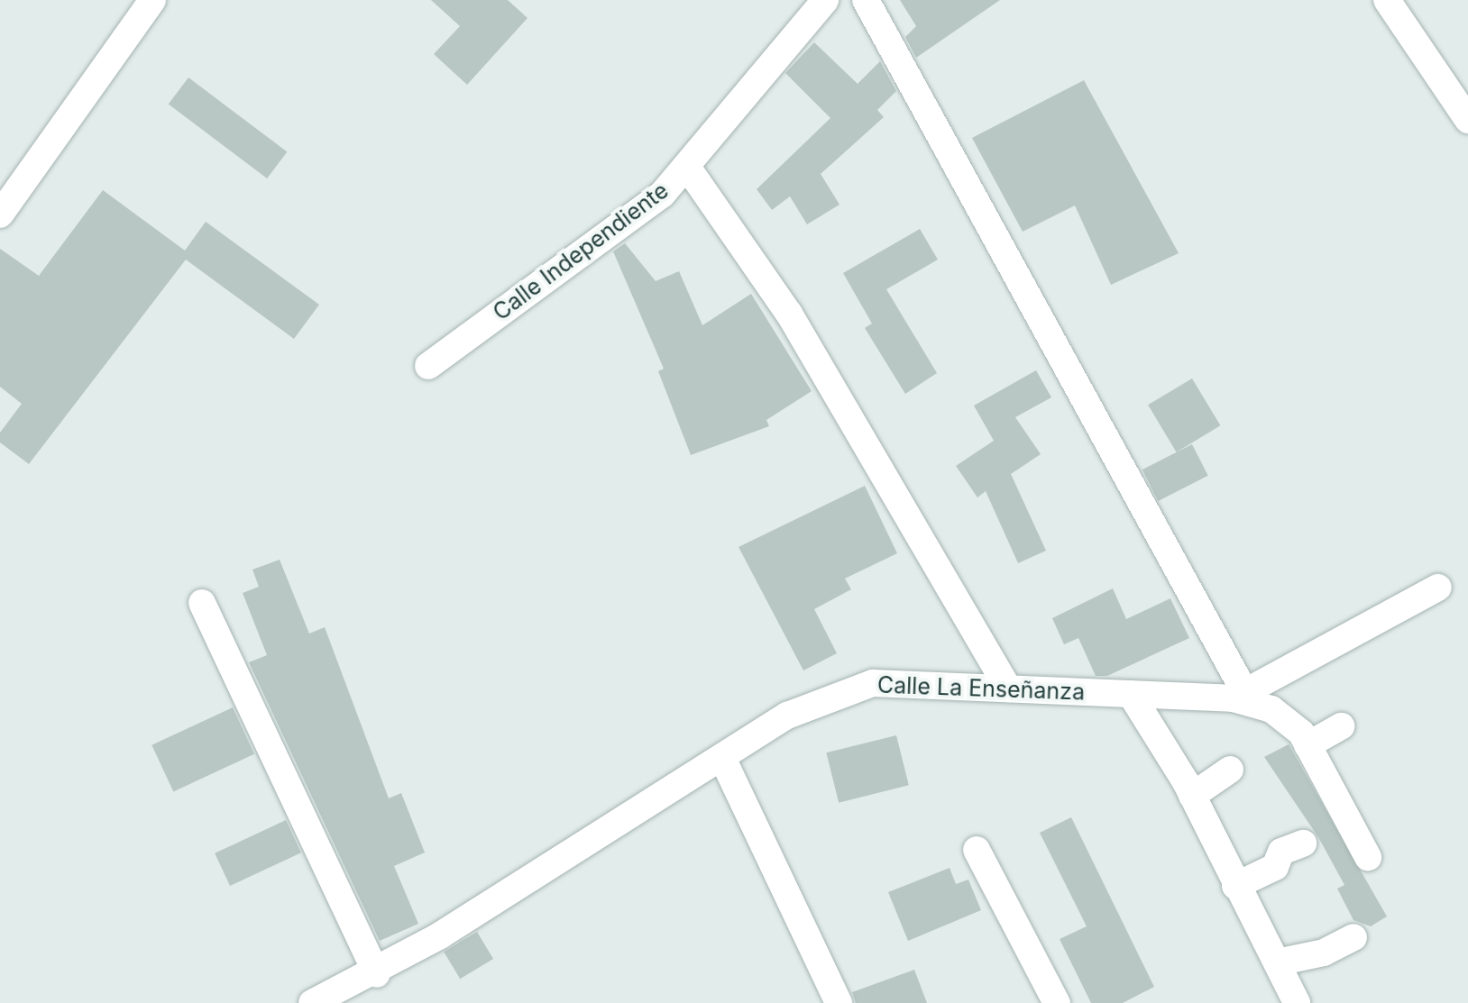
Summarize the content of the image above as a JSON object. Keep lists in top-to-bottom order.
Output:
{
  "streets": {
    "street": ["Calle Independiente", "Calle La Enseñanza"]
  }
}
